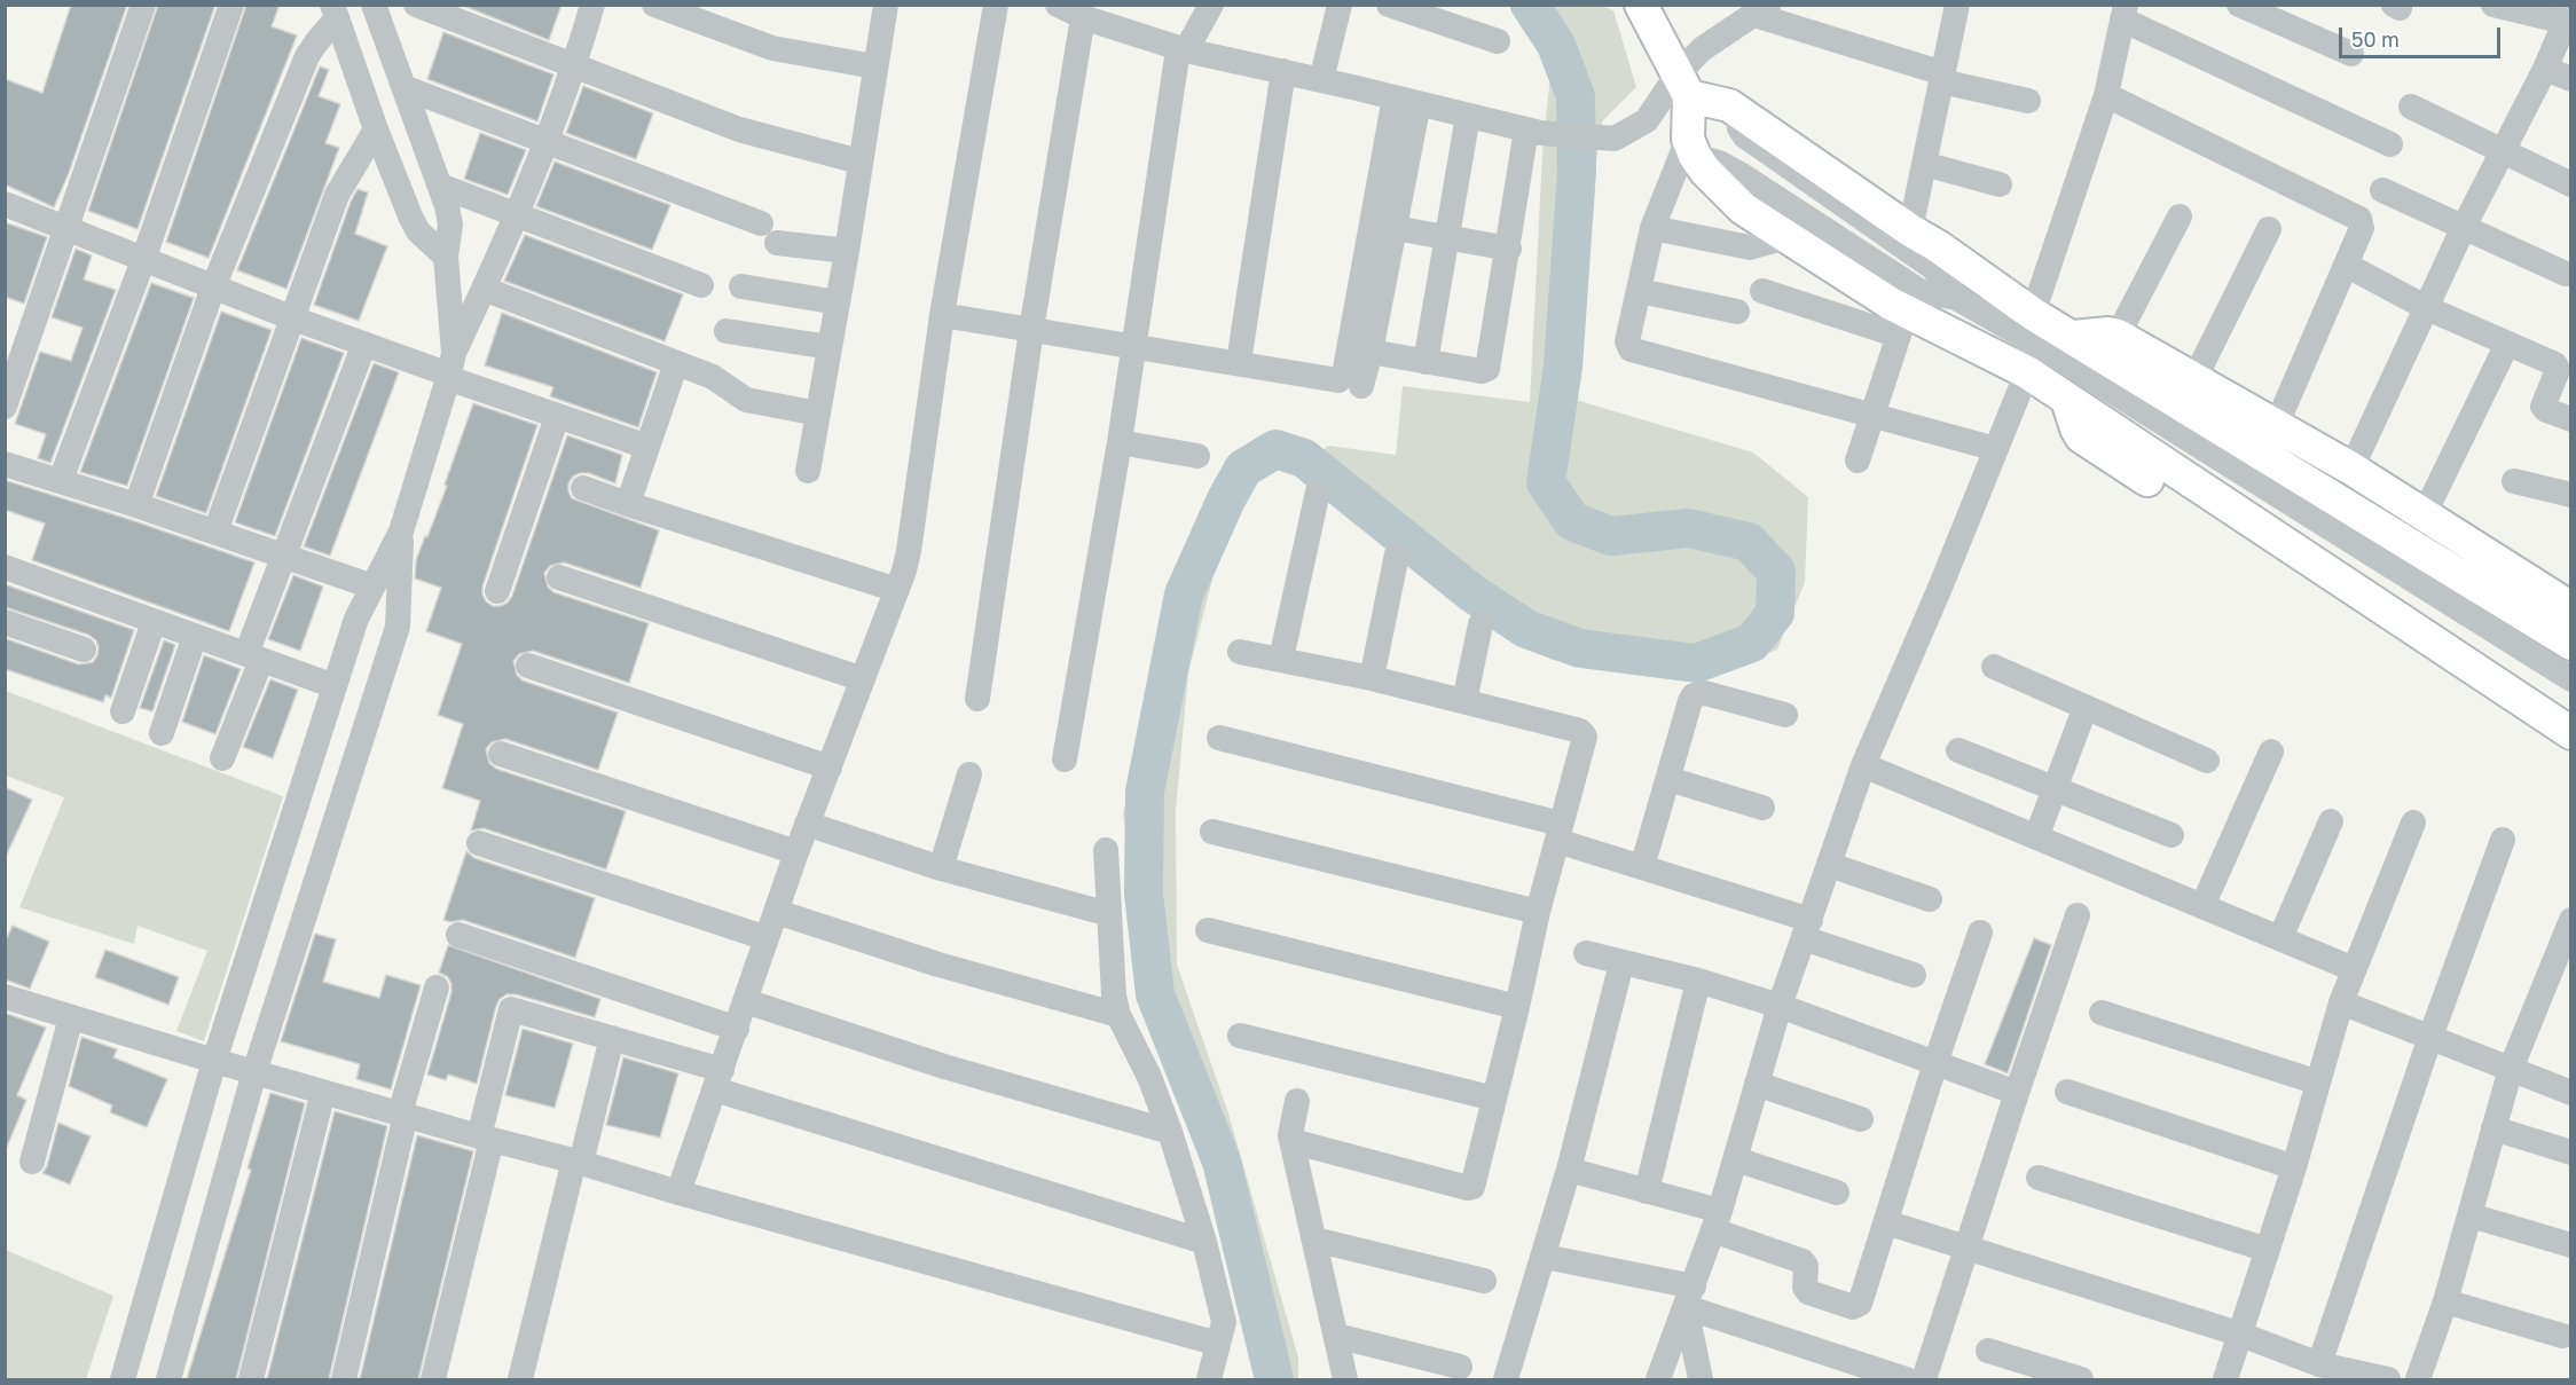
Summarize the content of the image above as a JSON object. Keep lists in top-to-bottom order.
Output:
{
  "scale_bar": "50 m"
}
